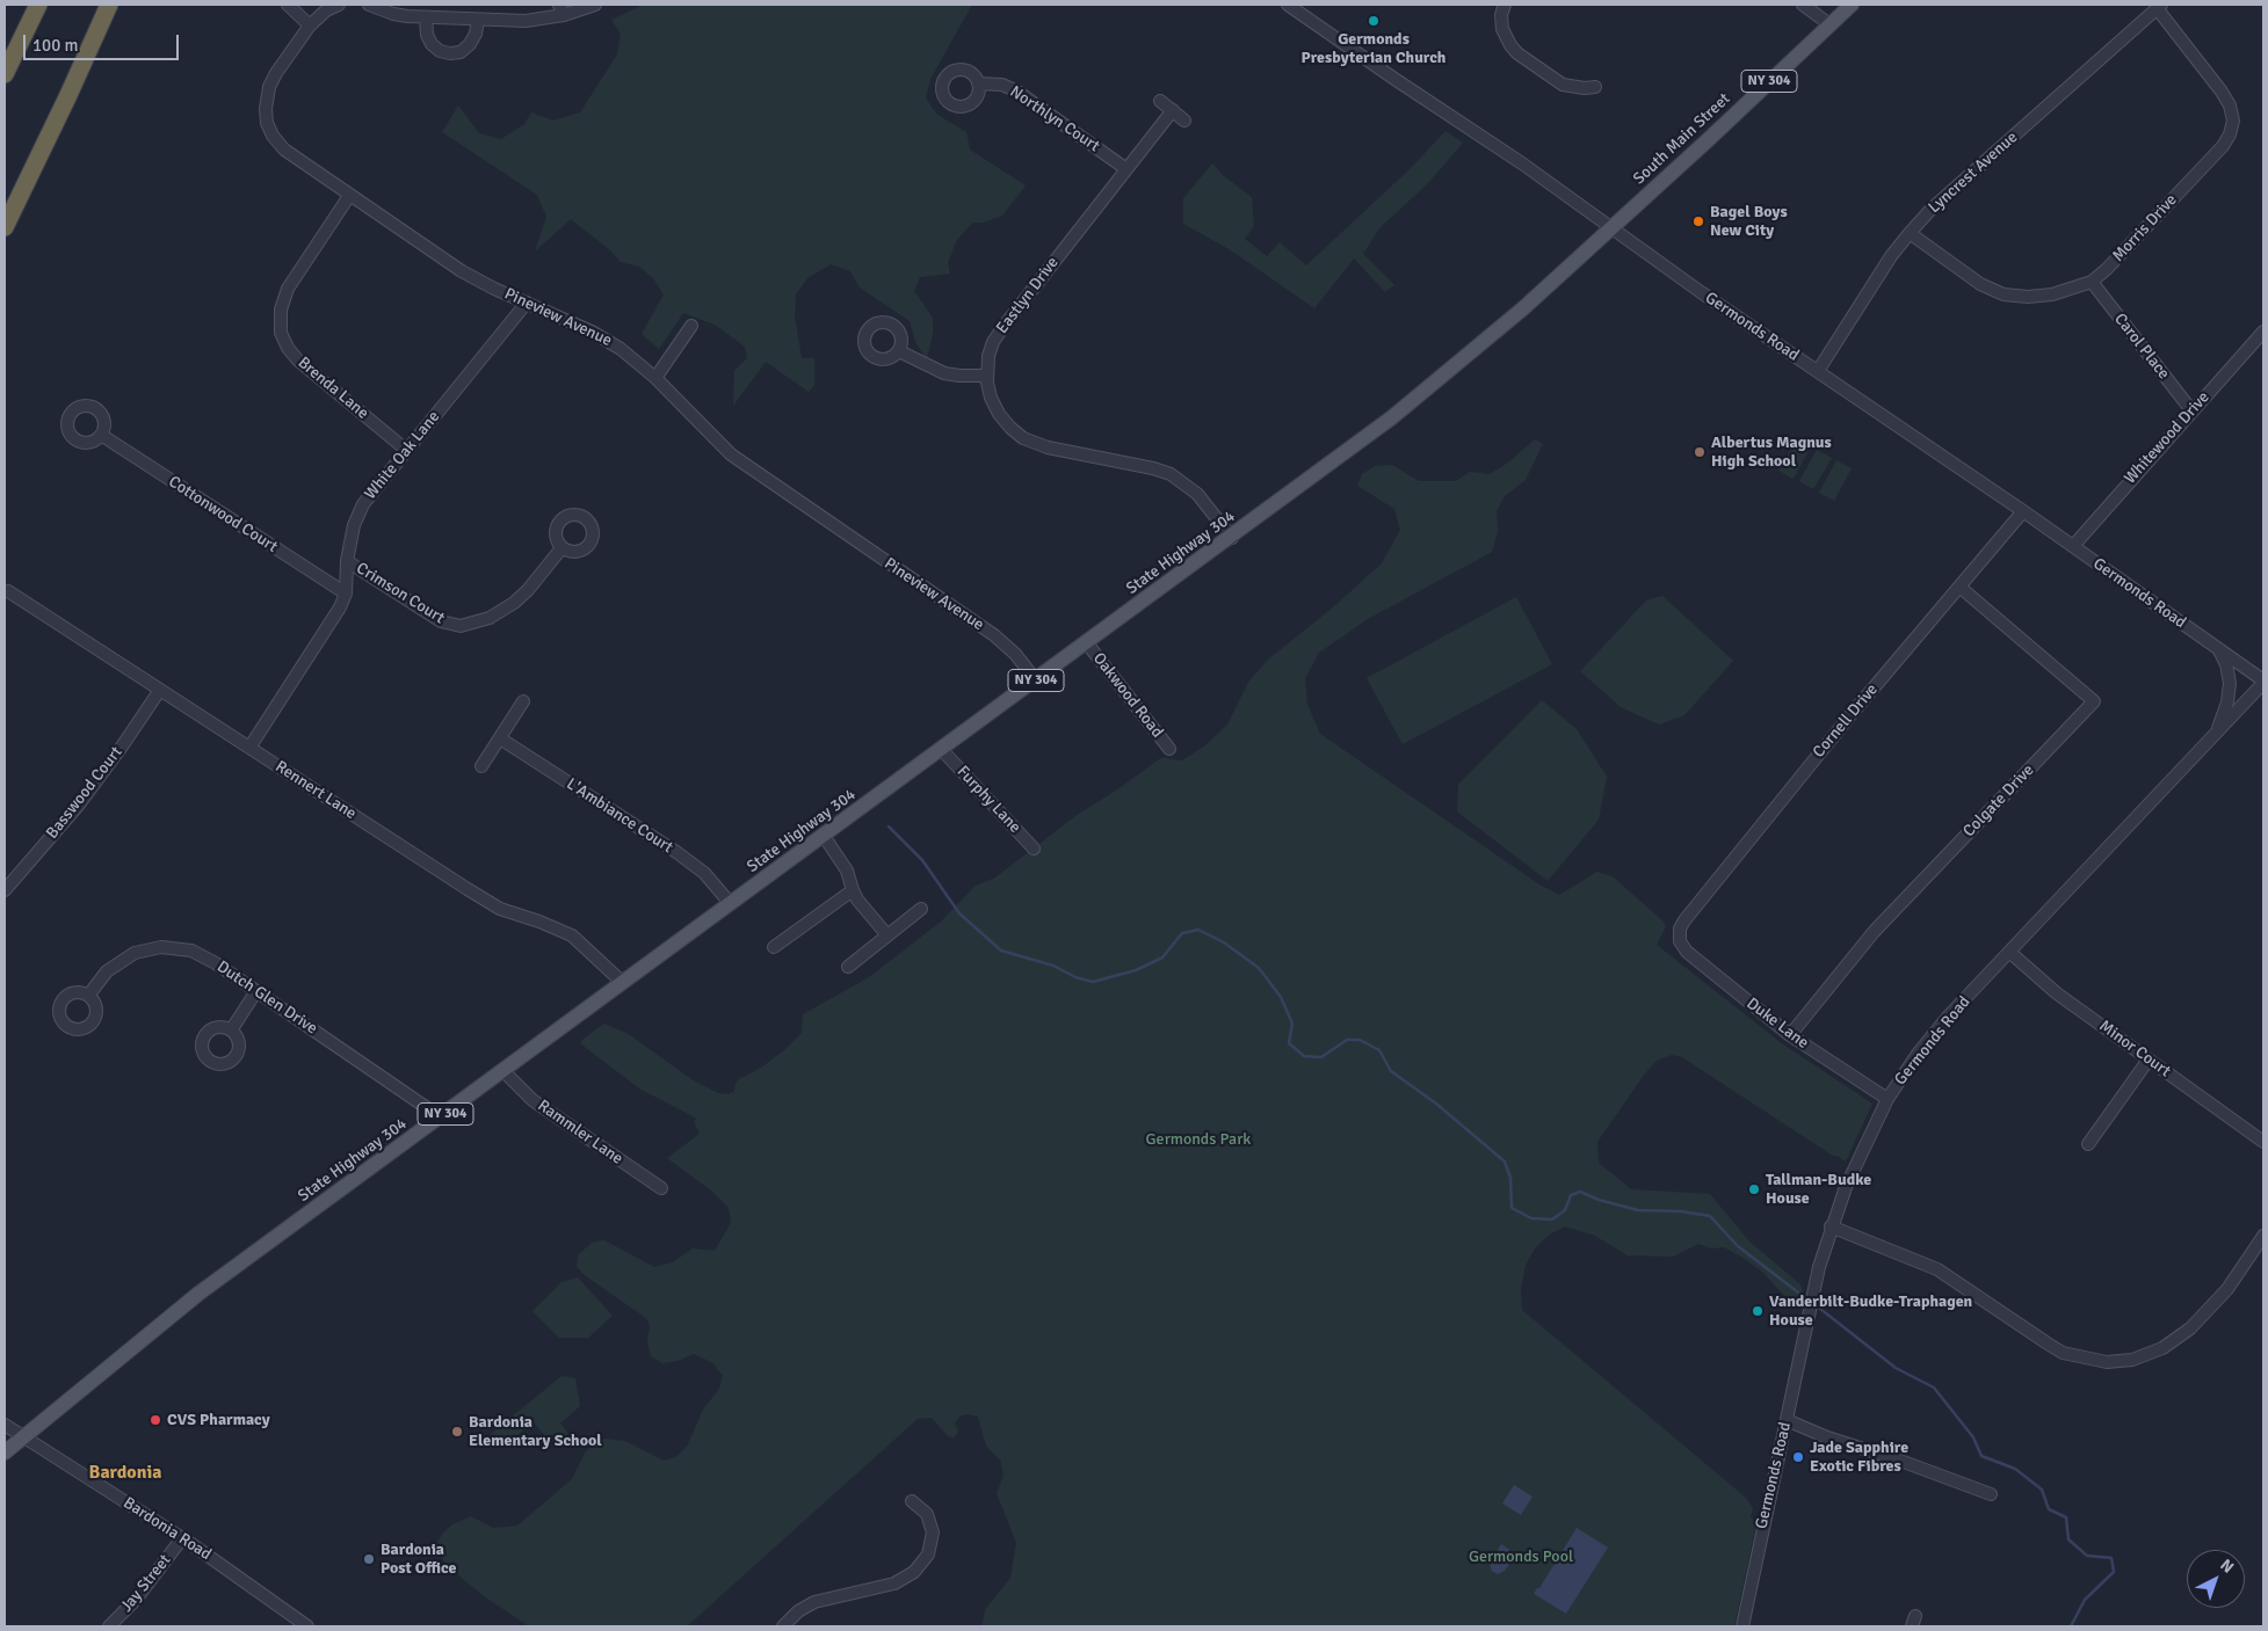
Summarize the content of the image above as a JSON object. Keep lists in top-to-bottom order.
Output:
{
  "streets": {
    "main road": ["NY 304", "South Main Street", "State Highway 304"],
    "street": [
      "Northlyn Court",
      "Lyncrest Avenue",
      "Morris Drive",
      "Eastlyn Drive",
      "Pineview Avenue",
      "Germonds Road",
      "Carol Place",
      "Brenda Lane",
      "Whitewood Drive",
      "White Oak Lane",
      "Cottonwood Court",
      "Crimson Court",
      "Oakwood Road",
      "Cornell Drive",
      "Rennert Lane",
      "Basswood Court",
      "Furphy Lane",
      "Colgate Drive",
      "L'Ambiance Court",
      "Dutch Glen Drive",
      "Duke Lane",
      "Minor Court",
      "Rammler Lane",
      "Bardonia Road",
      "Jay Street"
    ]
  },
  "crossings": [
    ["Northlyn Court", "Eastlyn Drive"],
    ["South Main Street", "Germonds Road"],
    ["South Main Street", "State Highway 304"],
    ["Lyncrest Avenue", "Morris Drive"],
    ["Lyncrest Avenue", "Germonds Road"],
    ["Morris Drive", "Carol Place"],
    ["Eastlyn Drive", "State Highway 304"],
    ["Pineview Avenue", "Brenda Lane"],
    ["Pineview Avenue", "White Oak Lane"],
    ["Pineview Avenue", "State Highway 304"],
    ["Germonds Road", "Whitewood Drive"],
    ["Germonds Road", "State Highway 304"],
    ["Germonds Road", "Cornell Drive"],
    ["Germonds Road", "Duke Lane"],
    ["Germonds Road", "Minor Court"],
    ["Carol Place", "Whitewood Drive"],
    ["Brenda Lane", "White Oak Lane"],
    ["White Oak Lane", "Cottonwood Court"],
    ["White Oak Lane", "Crimson Court"],
    ["White Oak Lane", "Rennert Lane"],
    ["State Highway 304", "Oakwood Road"],
    ["State Highway 304", "Rennert Lane"],
    ["State Highway 304", "Furphy Lane"],
    ["State Highway 304", "L'Ambiance Court"],
    ["State Highway 304", "Dutch Glen Drive"],
    ["State Highway 304", "Rammler Lane"],
    ["State Highway 304", "Bardonia Road"],
    ["Cornell Drive", "Colgate Drive"],
    ["Cornell Drive", "Duke Lane"],
    ["Rennert Lane", "Basswood Court"],
    ["Colgate Drive", "Duke Lane"],
    ["Bardonia Road", "Jay Street"]
  ],
  "districts": ["Bardonia"],
  "parks": ["Germonds Park", "Germonds Pool"],
  "places": [
    "Germonds Presbyterian Church",
    "Bagel Boys New City",
    "Albertus Magnus High School",
    "Tallman-Budke House",
    "Vanderbilt-Budke-Traphagen House",
    "CVS Pharmacy",
    "Bardonia Elementary School",
    "Jade Sapphire Exotic Fibres",
    "Bardonia Post Office"
  ],
  "scale_bar": "100 m",
  "north": "top right"
}
